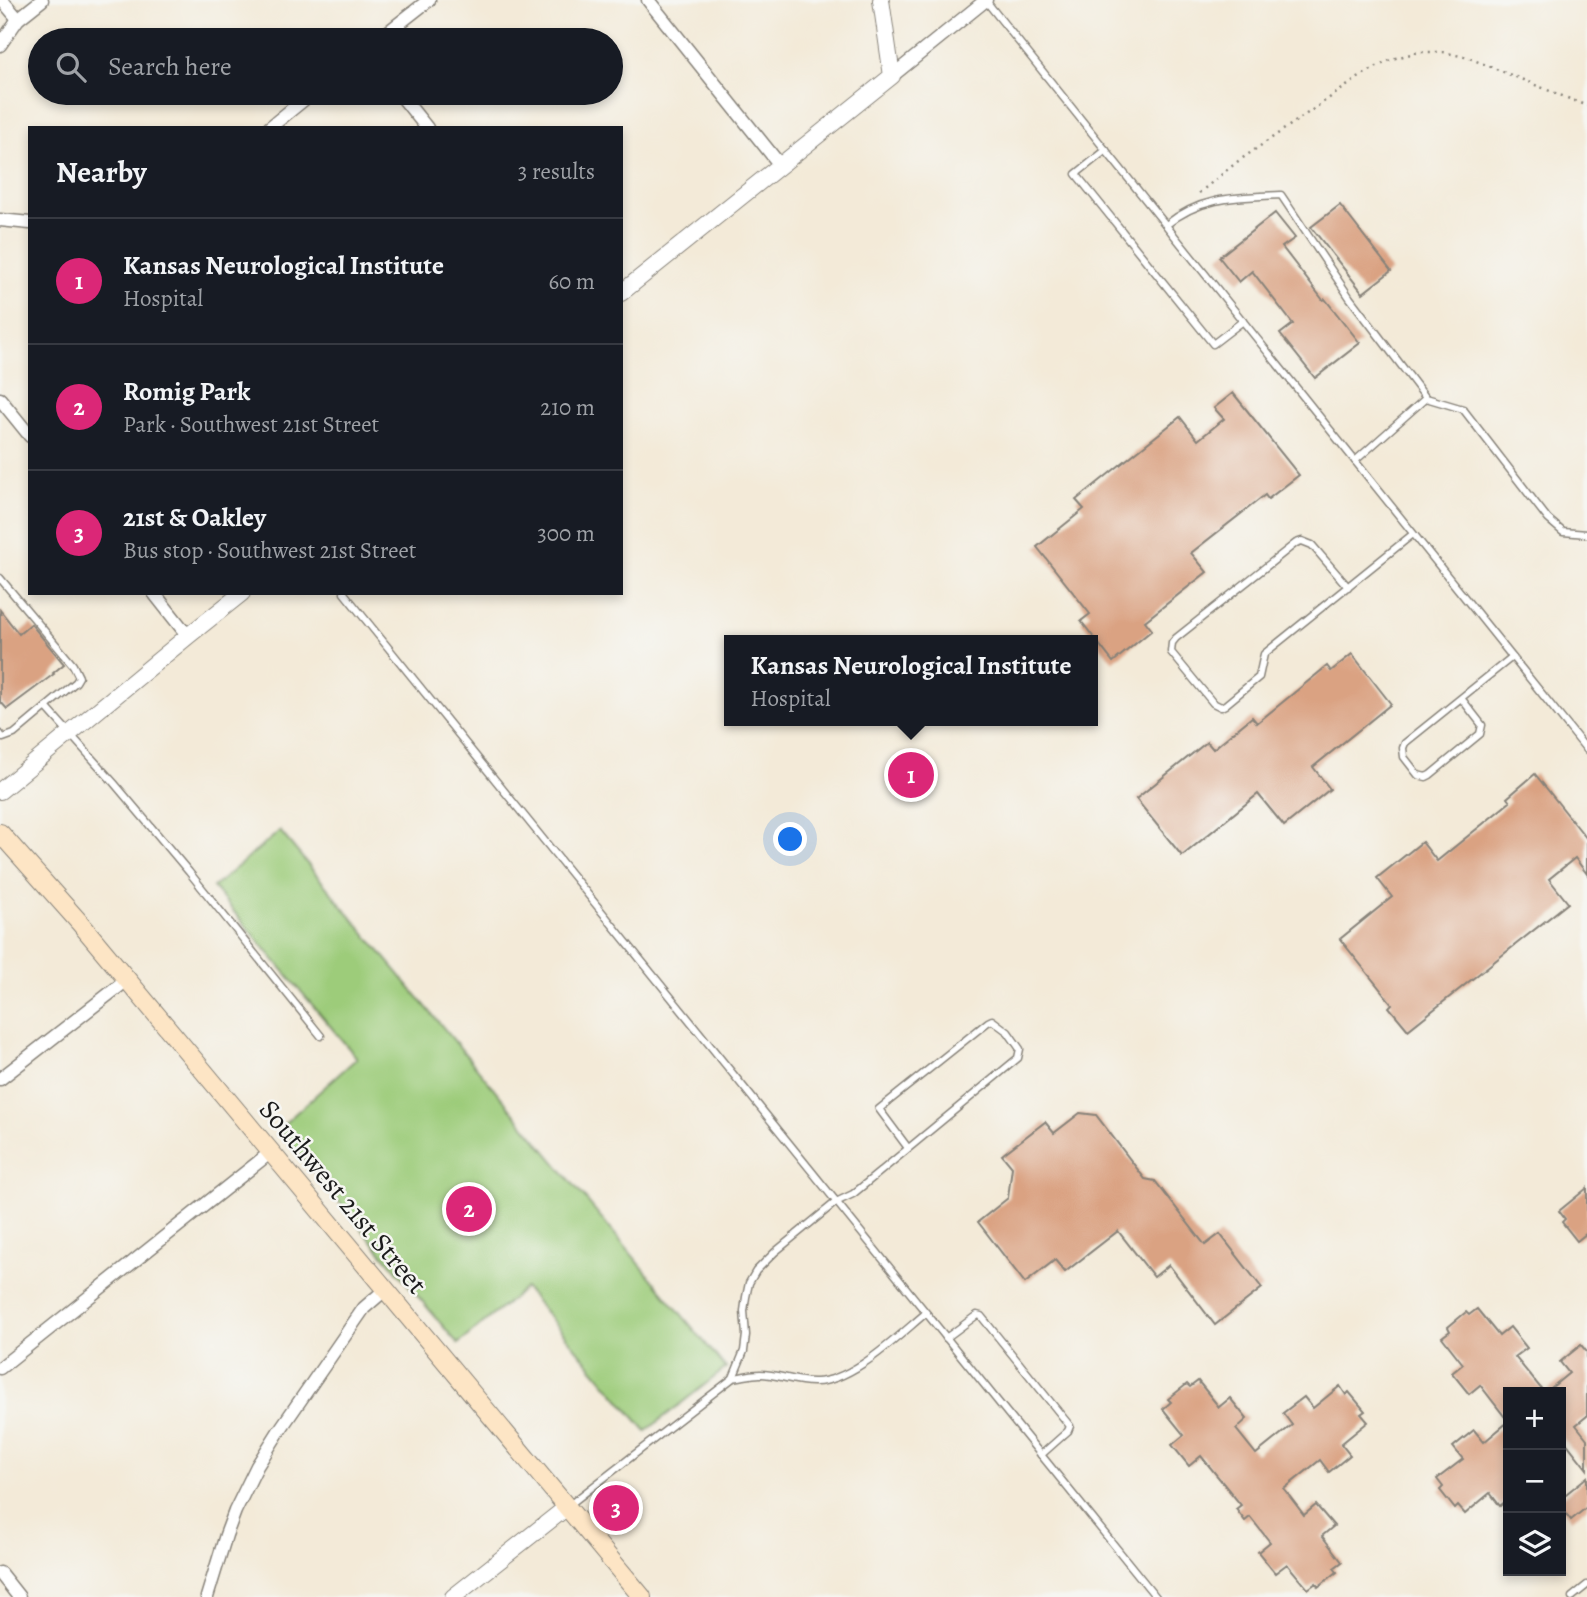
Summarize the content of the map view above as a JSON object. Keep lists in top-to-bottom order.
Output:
{
  "streets": {
    "main road": ["Southwest 21st Street"]
  },
  "page": {
    "search": "Search here",
    "heading": ["Nearby", "3 results"],
    "list": [
      {
        "mark": "1",
        "name": "Kansas Neurological Institute",
        "note": "Hospital",
        "value": "60 m"
      },
      {
        "mark": "2",
        "name": "Romig Park",
        "note": "Park · Southwest 21st Street",
        "value": "210 m"
      },
      {
        "mark": "3",
        "name": "21st & Oakley",
        "note": "Bus stop · Southwest 21st Street",
        "value": "300 m"
      }
    ],
    "popup": ["Kansas Neurological Institute", "Hospital"],
    "pins": ["1", "2", "3"],
    "map_buttons": ["+", "−"]
  }
}
